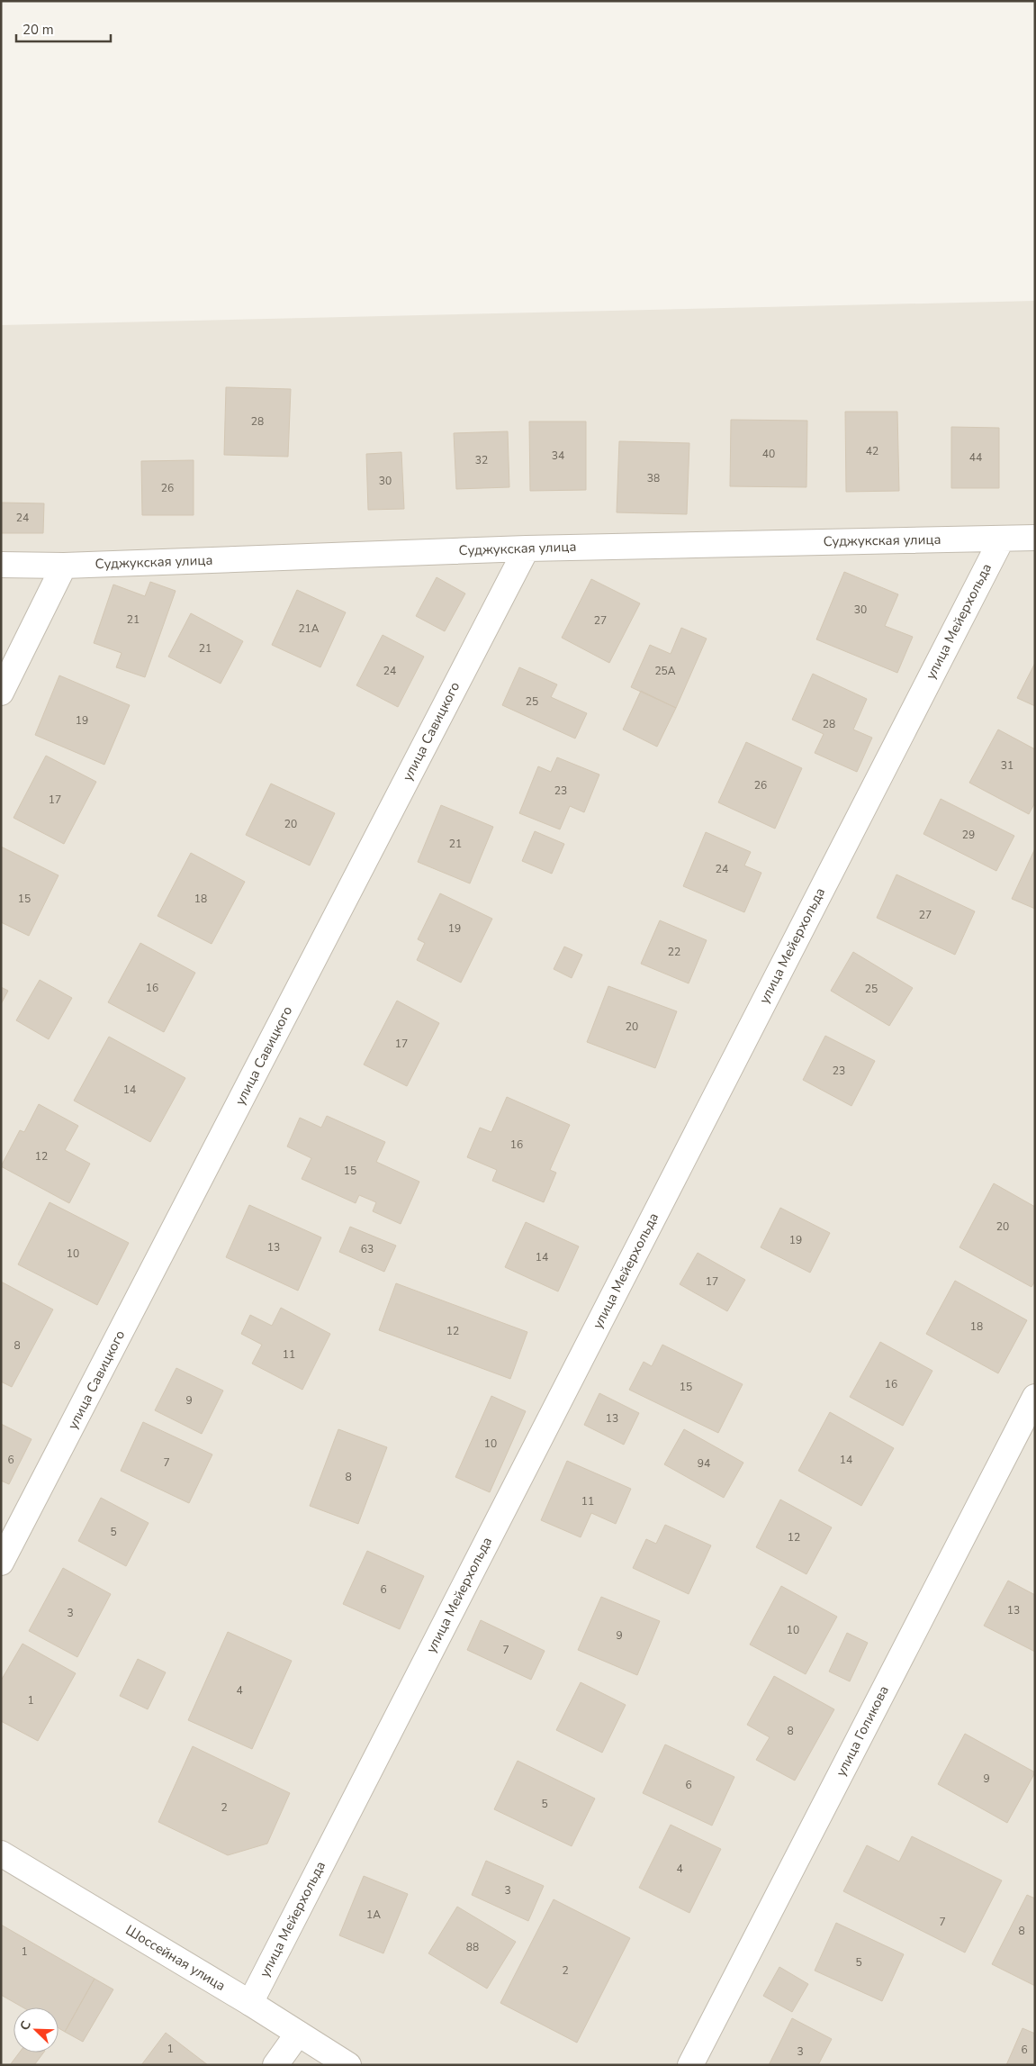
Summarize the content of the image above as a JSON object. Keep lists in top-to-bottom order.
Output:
{
  "streets": {
    "street": [
      "Суджукская улица",
      "улица Мейерхольда",
      "улица Савицкого",
      "улица Голикова",
      "Шоссейная улица"
    ]
  },
  "crossings": [
    ["Суджукская улица", "улица Мейерхольда"],
    ["Суджукская улица", "улица Савицкого"],
    ["улица Мейерхольда", "Шоссейная улица"]
  ],
  "house_numbers": [
    "28",
    "42",
    "40",
    "34",
    "44",
    "32",
    "38",
    "30",
    "26",
    "24",
    "30",
    "21",
    "27",
    "21А",
    "21",
    "24",
    "25А",
    "25",
    "19",
    "28",
    "31",
    "26",
    "23",
    "17",
    "20",
    "29",
    "21",
    "24",
    "15",
    "18",
    "27",
    "19",
    "22",
    "16",
    "25",
    "20",
    "17",
    "23",
    "14",
    "16",
    "12",
    "15",
    "20",
    "19",
    "13",
    "63",
    "10",
    "14",
    "17",
    "18",
    "12",
    "8",
    "11",
    "16",
    "15",
    "9",
    "13",
    "10",
    "6",
    "14",
    "7",
    "94",
    "8",
    "11",
    "5",
    "12",
    "6",
    "13",
    "3",
    "10",
    "9",
    "7",
    "4",
    "1",
    "8",
    "9",
    "6",
    "5",
    "2",
    "4",
    "3",
    "1А",
    "7",
    "8",
    "88",
    "1",
    "5",
    "2",
    "1",
    "6",
    "3"
  ],
  "scale_bar": "20 m",
  "north": "top left"
}
